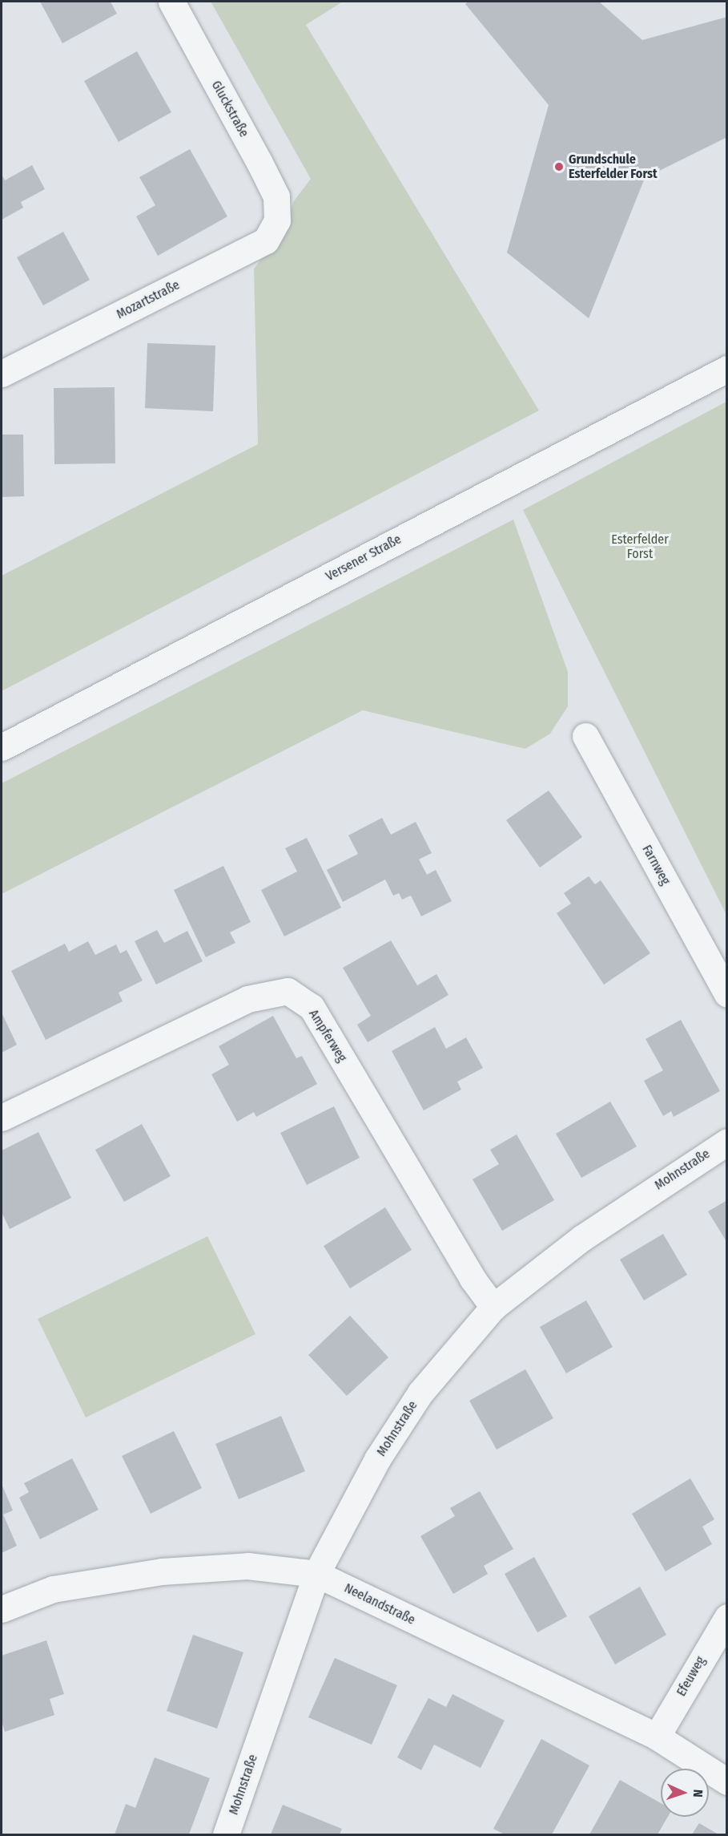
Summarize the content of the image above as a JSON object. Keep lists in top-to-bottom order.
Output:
{
  "streets": {
    "street": [
      "Gluckstraße",
      "Mozartstraße",
      "Versener Straße",
      "Farnweg",
      "Ampferweg",
      "Mohnstraße",
      "Neelandstraße",
      "Efeuweg"
    ]
  },
  "crossings": [
    ["Gluckstraße", "Mozartstraße"],
    ["Ampferweg", "Mohnstraße"],
    ["Mohnstraße", "Neelandstraße"],
    ["Neelandstraße", "Efeuweg"]
  ],
  "parks": ["Esterfelder Forst"],
  "places": ["Grundschule Esterfelder Forst"],
  "north": "right"
}
